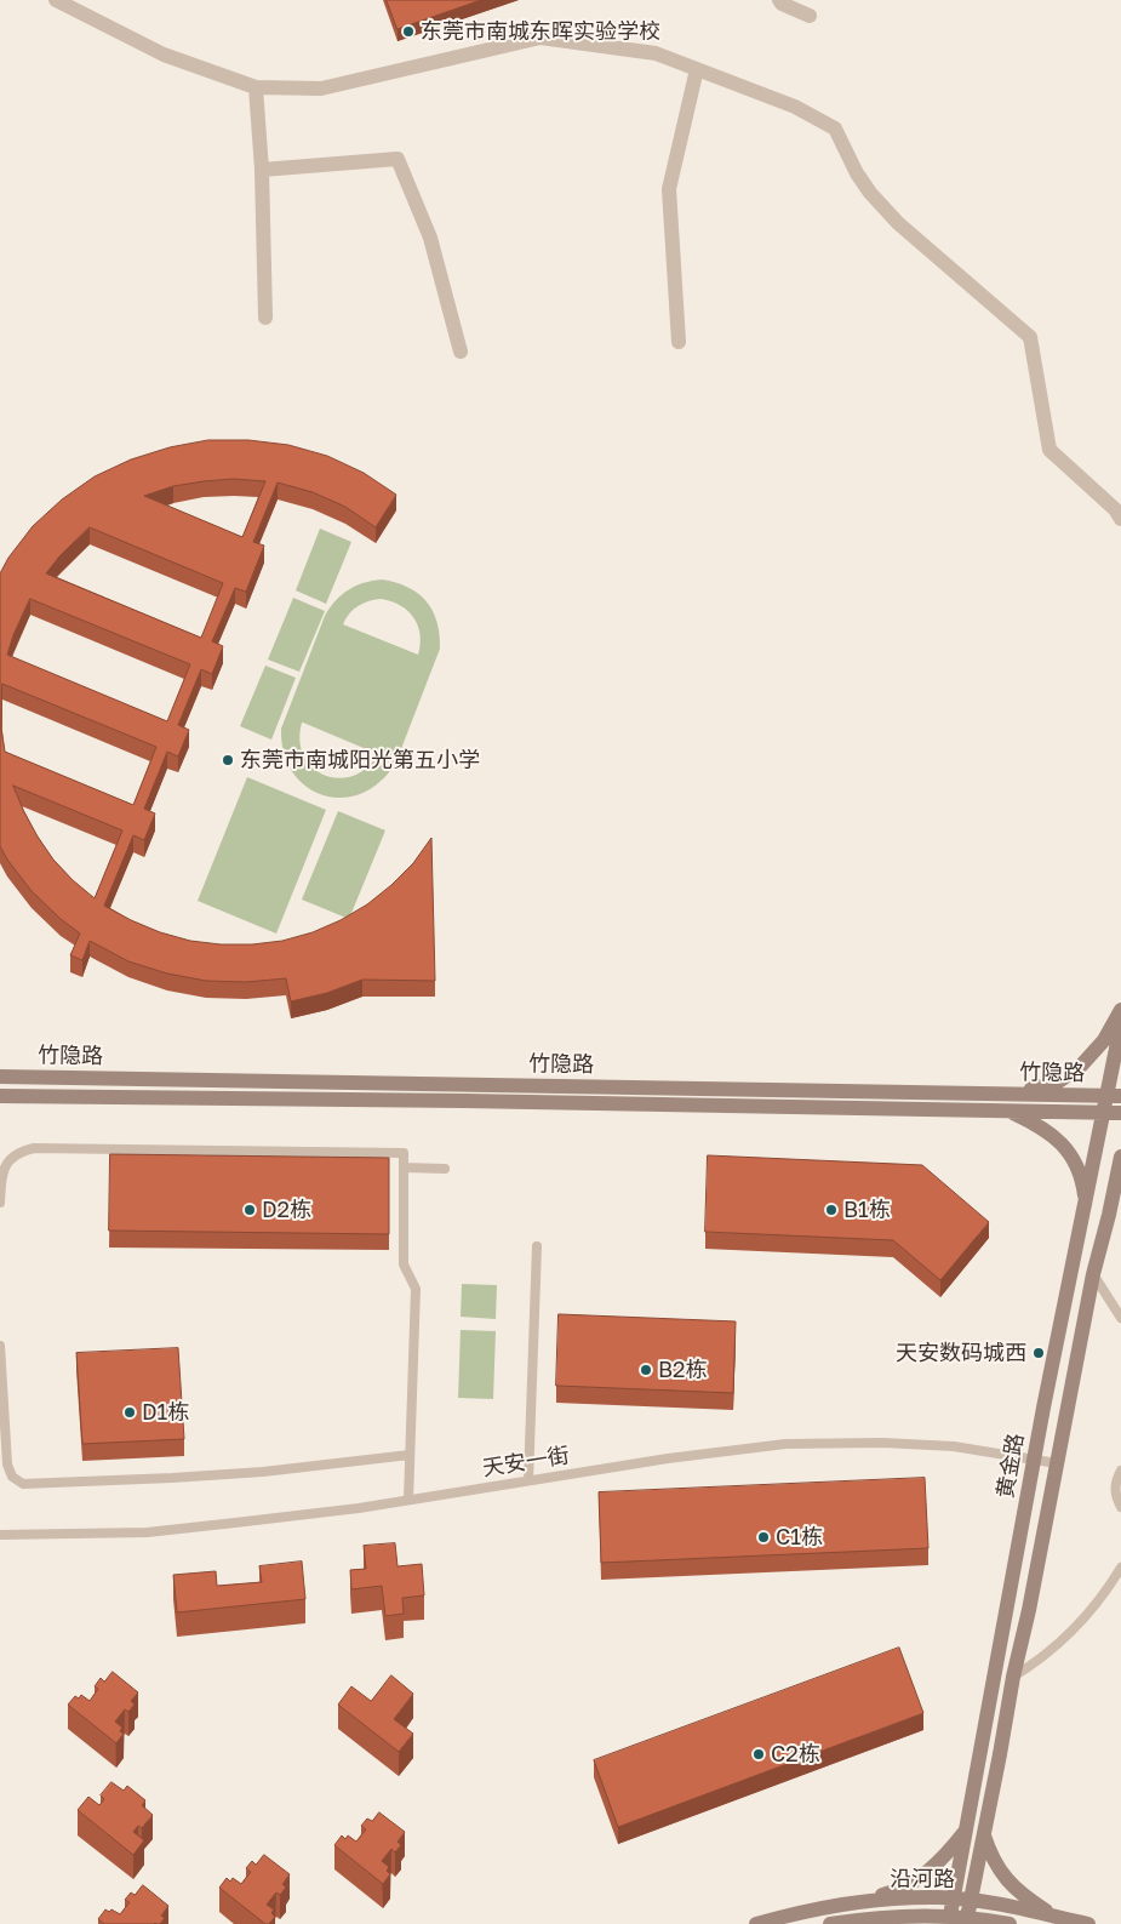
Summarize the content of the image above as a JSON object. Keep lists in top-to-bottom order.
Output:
{
  "streets": {
    "street": ["竹隐路", "黄金路", "沿河路"],
    "lane": ["天安一街"]
  },
  "crossings": [
    ["竹隐路", "黄金路"],
    ["天安一街", "黄金路"],
    ["黄金路", "沿河路"]
  ],
  "places": [
    "东莞市南城东晖实验学校",
    "东莞市南城阳光第五小学",
    "D2栋",
    "B1栋",
    "天安数码城西",
    "B2栋",
    "D1栋",
    "C1栋",
    "C2栋"
  ]
}
